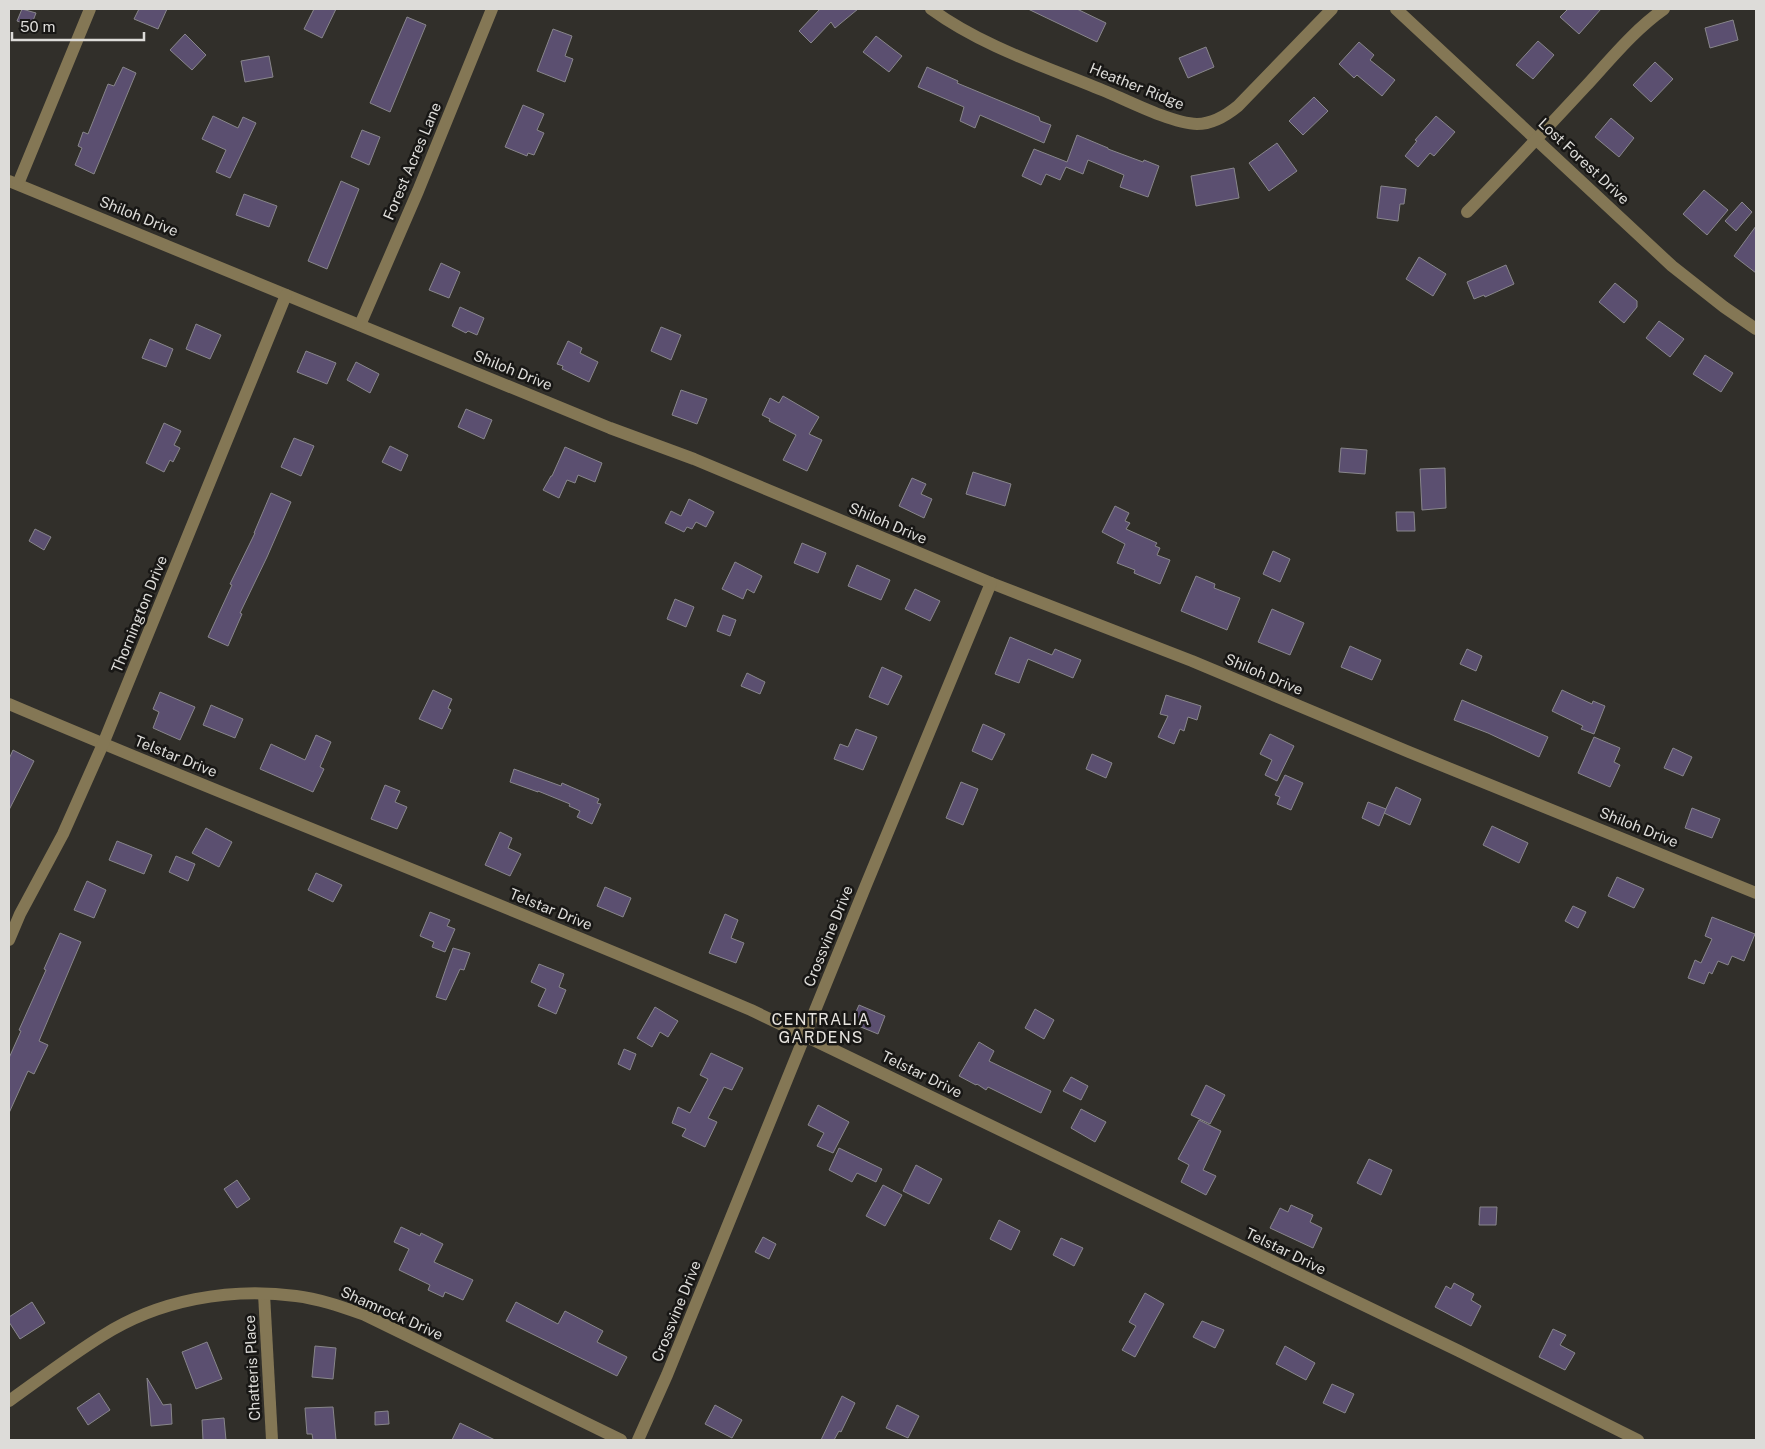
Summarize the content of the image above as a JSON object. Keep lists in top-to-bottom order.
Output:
{
  "streets": {
    "street": [
      "Heather Ridge",
      "Forest Acres Lane",
      "Lost Forest Drive",
      "Shiloh Drive",
      "Thornington Drive",
      "Telstar Drive",
      "Crossvine Drive",
      "Shamrock Drive",
      "Chatteris Place"
    ]
  },
  "crossings": [
    ["Forest Acres Lane", "Shiloh Drive"],
    ["Shiloh Drive", "Thornington Drive"],
    ["Shiloh Drive", "Crossvine Drive"],
    ["Thornington Drive", "Telstar Drive"],
    ["Telstar Drive", "Crossvine Drive"],
    ["Shamrock Drive", "Chatteris Place"]
  ],
  "districts": ["CENTRALIA GARDENS"],
  "scale_bar": "50 m"
}
